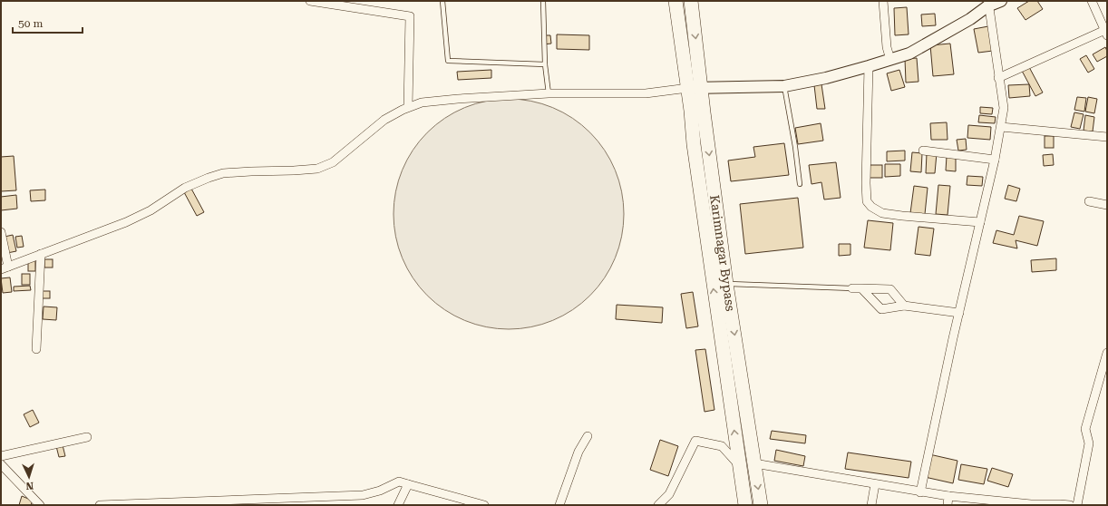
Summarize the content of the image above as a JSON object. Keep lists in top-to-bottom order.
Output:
{
  "streets": {
    "highway": ["Karimnagar Bypass"]
  },
  "scale_bar": "50 m",
  "north": "bottom"
}
